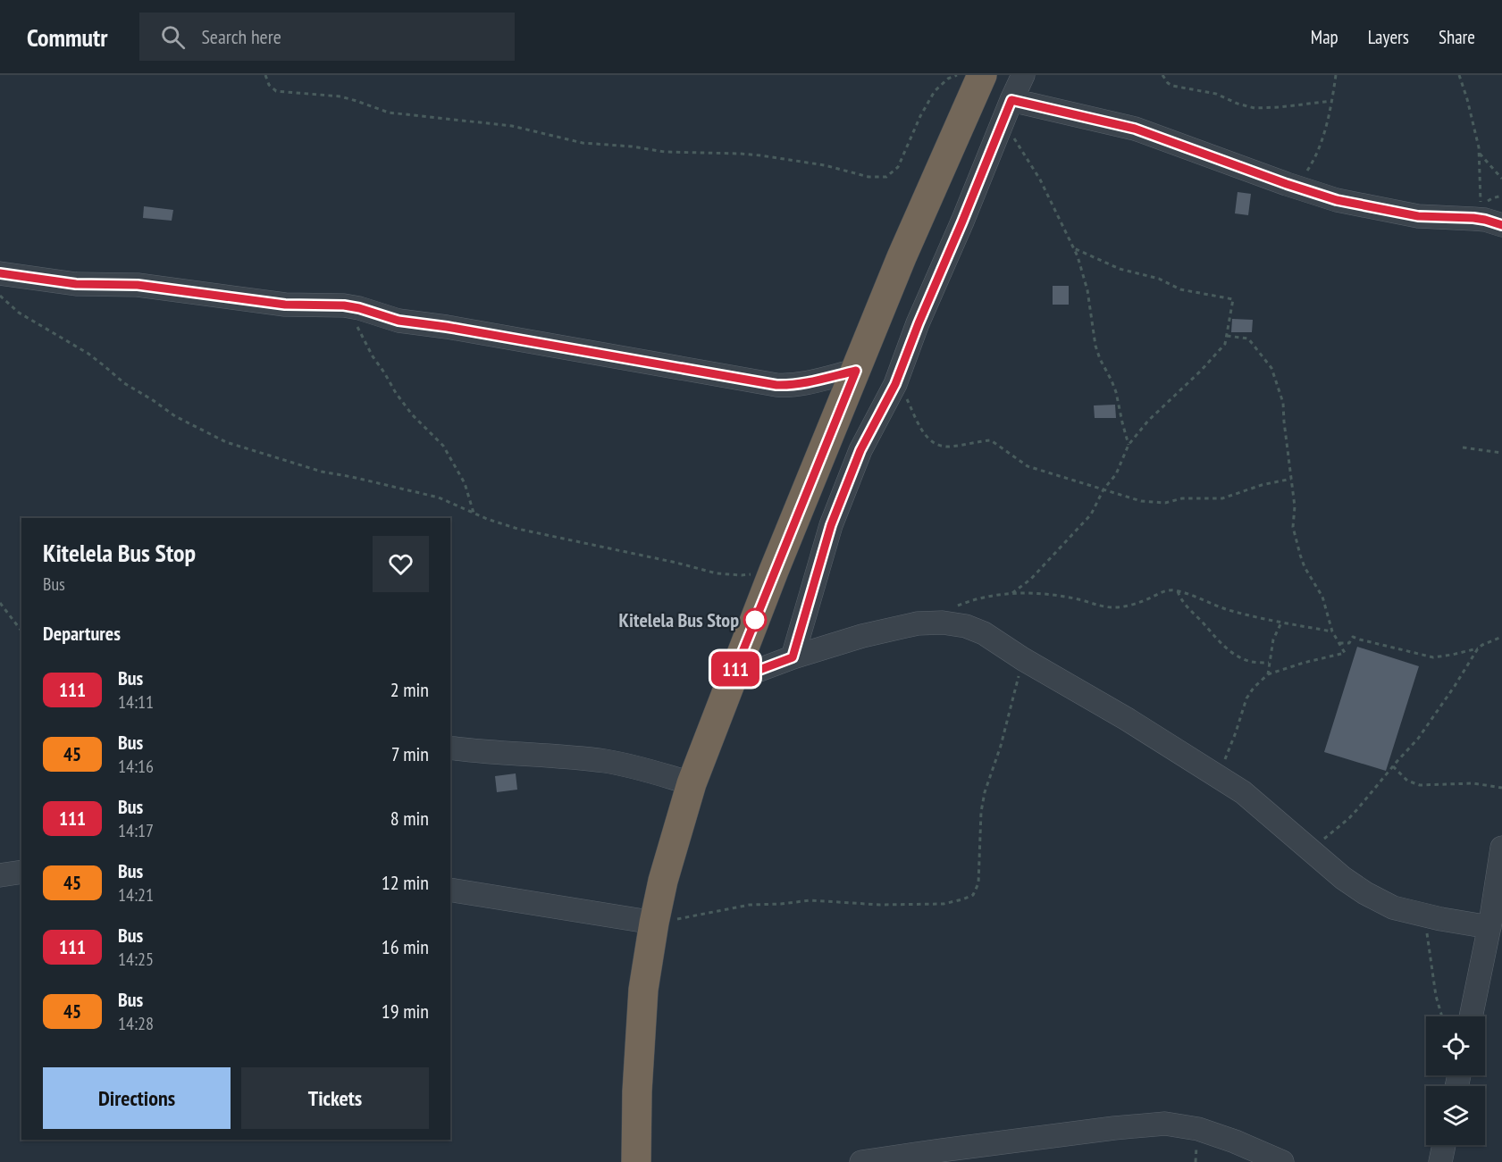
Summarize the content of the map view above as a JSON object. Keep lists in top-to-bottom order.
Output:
{
  "places": ["Kitelela Bus Stop"],
  "lines": ["bus line 111"],
  "page": {
    "header": "Commutr",
    "search": "Search here",
    "nav": ["Map", "Layers", "Share"],
    "on_map": "111",
    "heading": [
      ["Kitelela Bus Stop", "Bus"],
      "Departures"
    ],
    "list": [
      {
        "mark": "111",
        "name": "Bus",
        "note": "14:11",
        "value": "2 min"
      },
      {
        "mark": "45",
        "name": "Bus",
        "note": "14:16",
        "value": "7 min"
      },
      {
        "mark": "111",
        "name": "Bus",
        "note": "14:17",
        "value": "8 min"
      },
      {
        "mark": "45",
        "name": "Bus",
        "note": "14:21",
        "value": "12 min"
      },
      {
        "mark": "111",
        "name": "Bus",
        "note": "14:25",
        "value": "16 min"
      },
      {
        "mark": "45",
        "name": "Bus",
        "note": "14:28",
        "value": "19 min"
      }
    ],
    "buttons": ["Directions", "Tickets"]
  }
}
